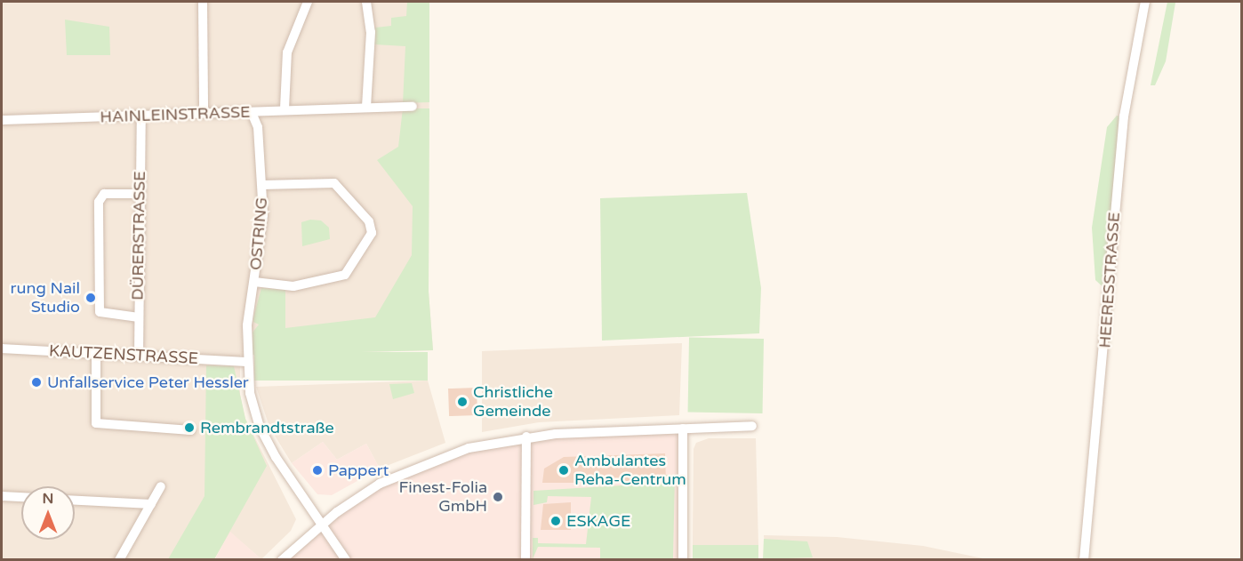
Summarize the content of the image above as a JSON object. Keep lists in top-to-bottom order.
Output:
{
  "streets": {
    "street": [
      "HAINLEINSTRASSE",
      "OSTRING",
      "DÜRERSTRASSE",
      "HEERESSTRASSE",
      "KAUTZENSTRASSE"
    ]
  },
  "crossings": [
    ["HAINLEINSTRASSE", "OSTRING"],
    ["HAINLEINSTRASSE", "DÜRERSTRASSE"],
    ["OSTRING", "KAUTZENSTRASSE"],
    ["DÜRERSTRASSE", "KAUTZENSTRASSE"]
  ],
  "places": [
    "rung Nail Studio",
    "Unfallservice Peter Hessler",
    "Christliche Gemeinde",
    "Rembrandtstraße",
    "Pappert",
    "Ambulantes Reha-Centrum",
    "Finest-Folia GmbH",
    "ESKAGE"
  ],
  "north": "top"
}
